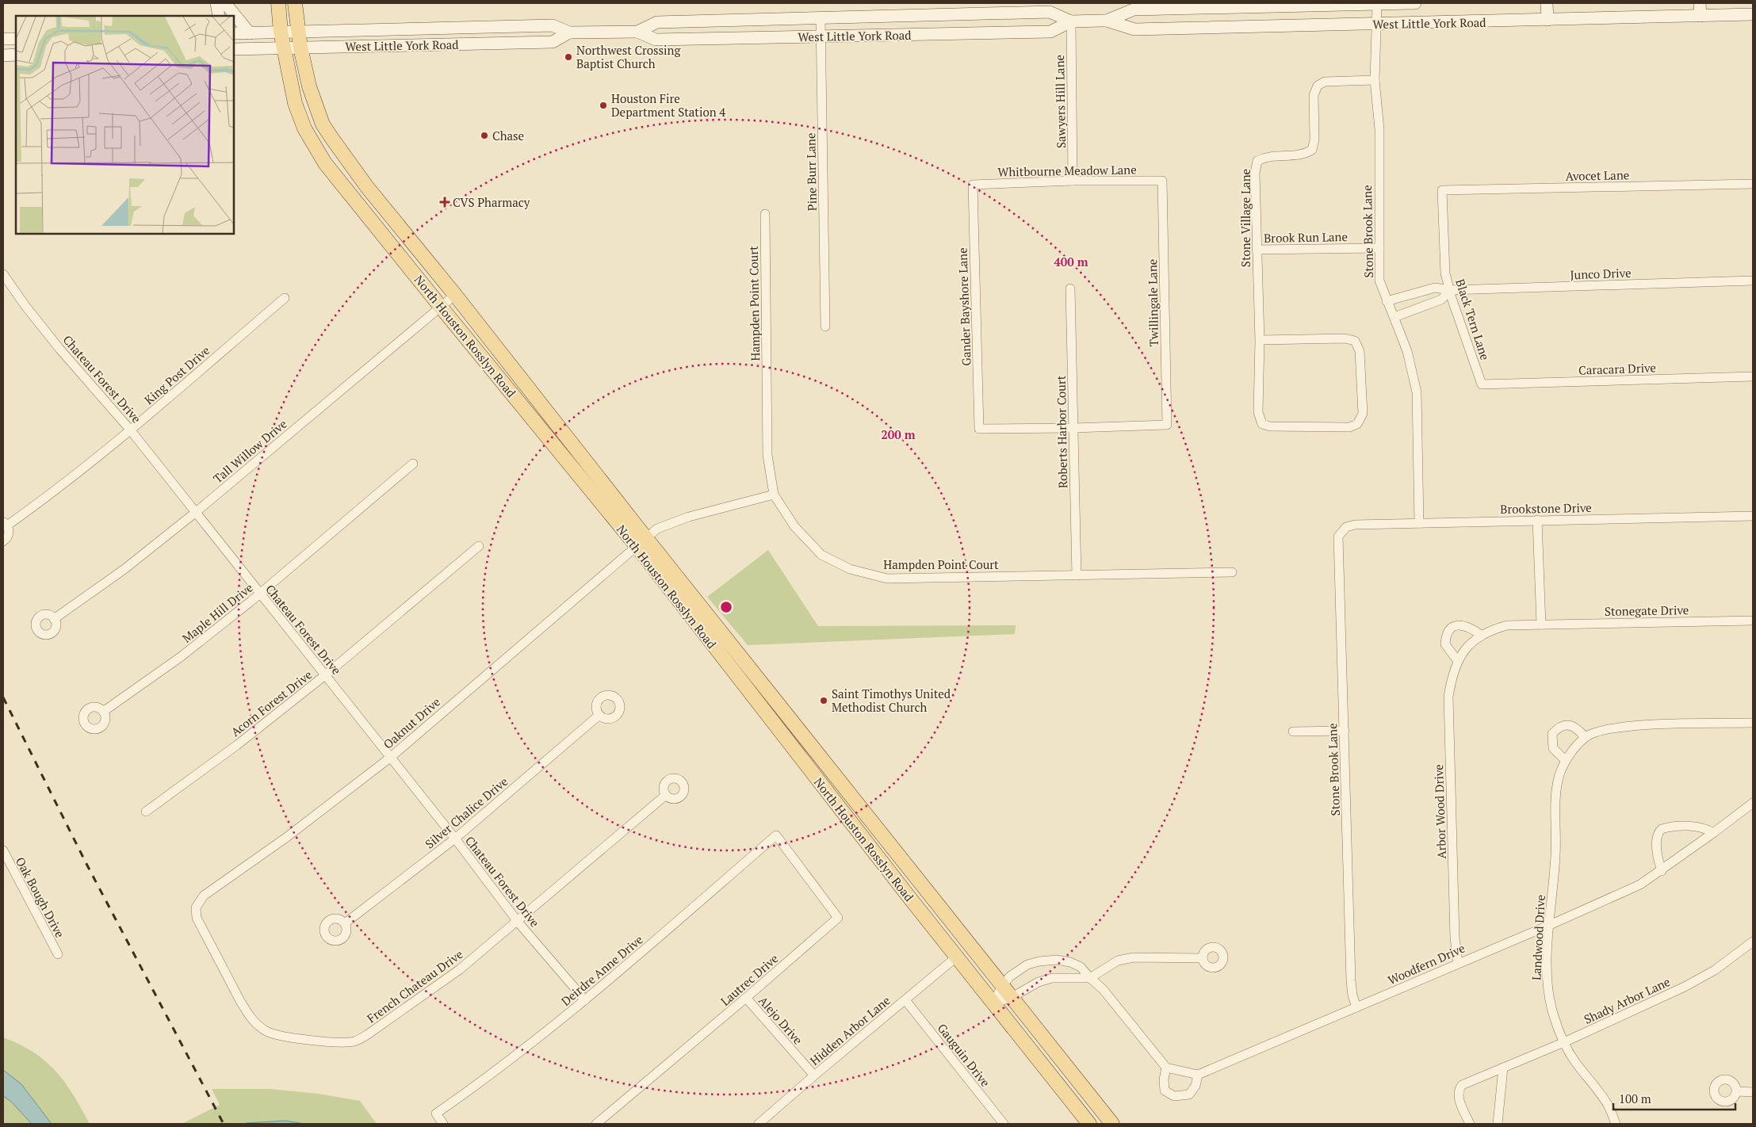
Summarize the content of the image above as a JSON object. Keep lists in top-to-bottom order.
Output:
{
  "streets": {
    "main road": ["West Little York Road", "North Houston Rosslyn Road"],
    "street": [
      "Sawyers Hill Lane",
      "Whitbourne Meadow Lane",
      "Pine Burr Lane",
      "Avocet Lane",
      "Stone Village Lane",
      "Stone Brook Lane",
      "Brook Run Lane",
      "Junco Drive",
      "Twillingale Lane",
      "Hampden Point Court",
      "Gander Bayshore Lane",
      "Black Tern Lane",
      "Caracara Drive",
      "King Post Drive",
      "Chateau Forest Drive",
      "Roberts Harbor Court",
      "Tall Willow Drive",
      "Brookstone Drive",
      "Stonegate Drive",
      "Maple Hill Drive",
      "Acorn Forest Drive",
      "Oaknut Drive",
      "Arbor Wood Drive",
      "Silver Chalice Drive",
      "Oak Bough Drive",
      "Landwood Drive",
      "Woodfern Drive",
      "Deirdre Anne Drive",
      "Lautrec Drive",
      "French Chateau Drive",
      "Shady Arbor Lane",
      "Alejo Drive",
      "Hidden Arbor Lane",
      "Gauguin Drive"
    ]
  },
  "crossings": [
    ["West Little York Road", "Sawyers Hill Lane"],
    ["West Little York Road", "Pine Burr Lane"],
    ["West Little York Road", "Stone Brook Lane"],
    ["West Little York Road", "North Houston Rosslyn Road"],
    ["Sawyers Hill Lane", "Whitbourne Meadow Lane"],
    ["Whitbourne Meadow Lane", "Twillingale Lane"],
    ["Whitbourne Meadow Lane", "Gander Bayshore Lane"],
    ["Avocet Lane", "Black Tern Lane"],
    ["Stone Village Lane", "Stone Brook Lane"],
    ["Stone Village Lane", "Brook Run Lane"],
    ["Stone Brook Lane", "Brook Run Lane"],
    ["Stone Brook Lane", "Junco Drive"],
    ["Stone Brook Lane", "Brookstone Drive"],
    ["Stone Brook Lane", "Woodfern Drive"],
    ["Junco Drive", "Black Tern Lane"],
    ["Twillingale Lane", "Gander Bayshore Lane"],
    ["Twillingale Lane", "Roberts Harbor Court"],
    ["Hampden Point Court", "Roberts Harbor Court"],
    ["Hampden Point Court", "Oaknut Drive"],
    ["Gander Bayshore Lane", "Roberts Harbor Court"],
    ["Black Tern Lane", "Caracara Drive"],
    ["North Houston Rosslyn Road", "Tall Willow Drive"],
    ["North Houston Rosslyn Road", "Oaknut Drive"],
    ["North Houston Rosslyn Road", "Hidden Arbor Lane"],
    ["King Post Drive", "Chateau Forest Drive"],
    ["Chateau Forest Drive", "Tall Willow Drive"],
    ["Chateau Forest Drive", "Maple Hill Drive"],
    ["Chateau Forest Drive", "Acorn Forest Drive"],
    ["Chateau Forest Drive", "Oaknut Drive"],
    ["Chateau Forest Drive", "Silver Chalice Drive"],
    ["Chateau Forest Drive", "Deirdre Anne Drive"],
    ["Chateau Forest Drive", "French Chateau Drive"],
    ["Stonegate Drive", "Arbor Wood Drive"],
    ["Oaknut Drive", "French Chateau Drive"],
    ["Arbor Wood Drive", "Woodfern Drive"],
    ["Landwood Drive", "Woodfern Drive"],
    ["Landwood Drive", "Shady Arbor Lane"],
    ["Deirdre Anne Drive", "Lautrec Drive"],
    ["Lautrec Drive", "Alejo Drive"],
    ["Alejo Drive", "Hidden Arbor Lane"],
    ["Hidden Arbor Lane", "Gauguin Drive"]
  ],
  "places": {
    "other": [
      "Northwest Crossing Baptist Church",
      "Houston Fire Department Station 4",
      "Chase",
      "Saint Timothys United Methodist Church"
    ],
    "health": ["CVS Pharmacy"]
  },
  "scale_bar": "100 m",
  "rings": ["400 m", "200 m"]
}
